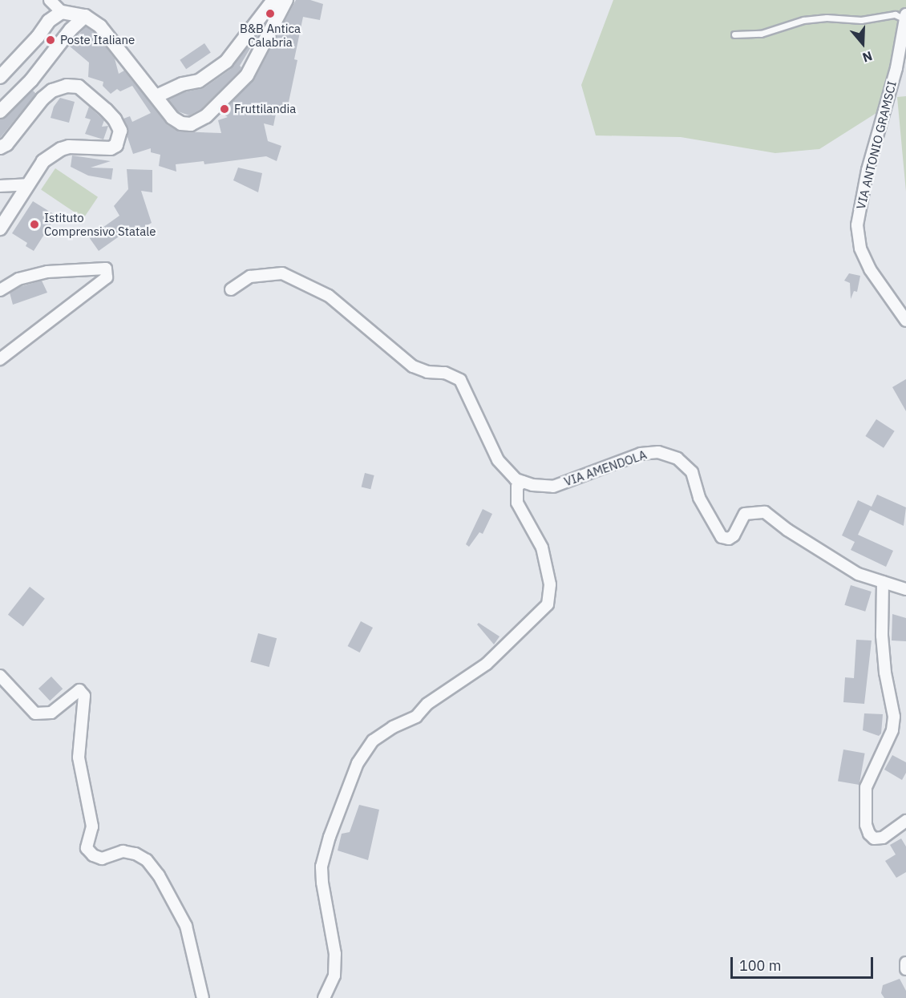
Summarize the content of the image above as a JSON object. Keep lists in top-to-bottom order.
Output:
{
  "streets": {
    "street": ["VIA ANTONIO GRAMSCI", "VIA AMENDOLA"]
  },
  "places": [
    "B&B Antica Calabria",
    "Poste Italiane",
    "Fruttilandia",
    "Istituto Comprensivo Statale"
  ],
  "scale_bar": "100 m",
  "north": "bottom"
}
